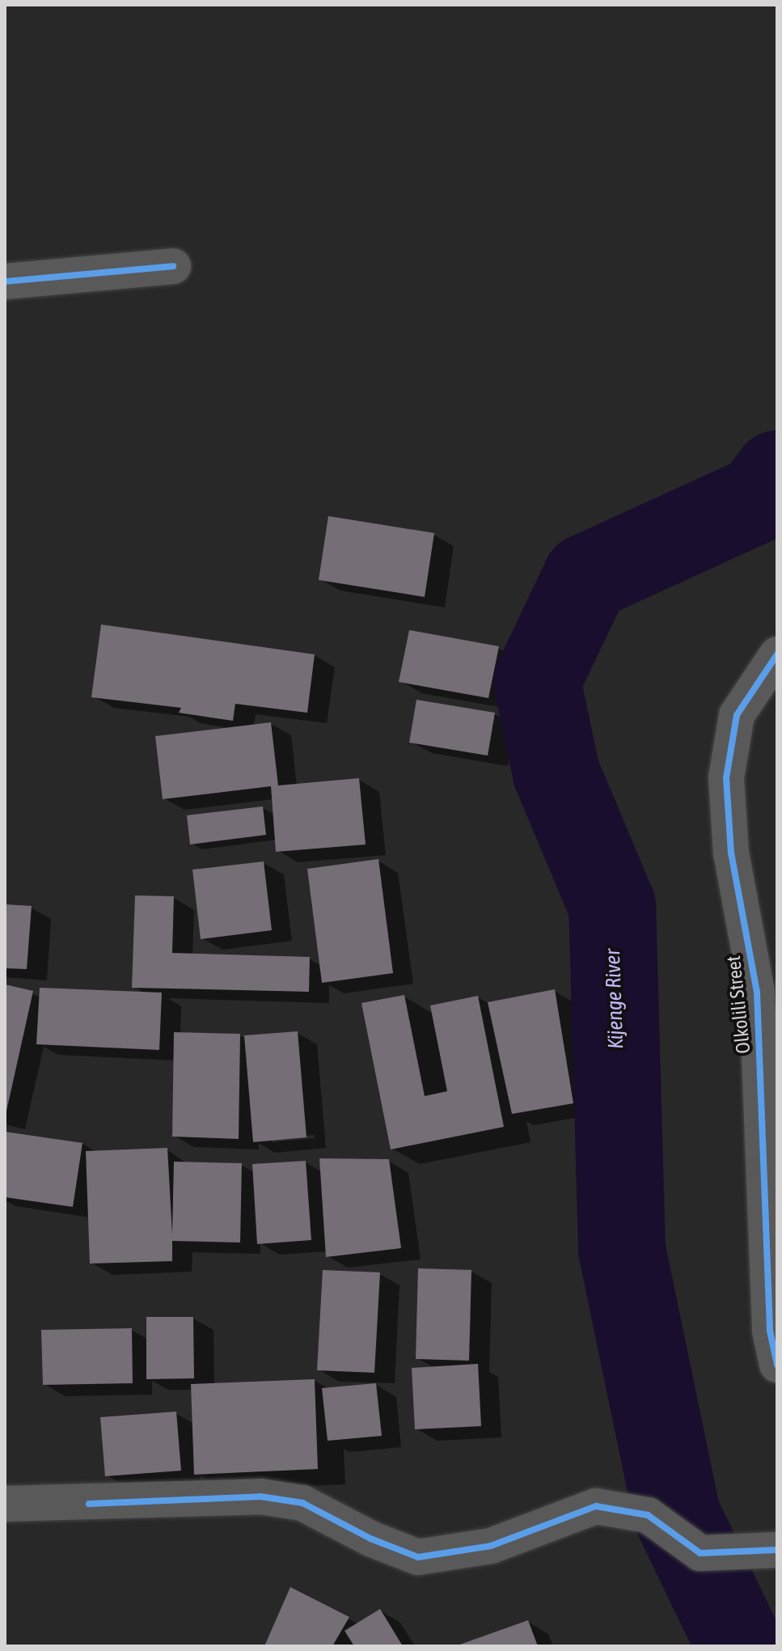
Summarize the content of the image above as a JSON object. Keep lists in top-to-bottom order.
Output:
{
  "streets": {
    "street": ["Olkolili Street"]
  },
  "water": ["Kijenge River"]
}
